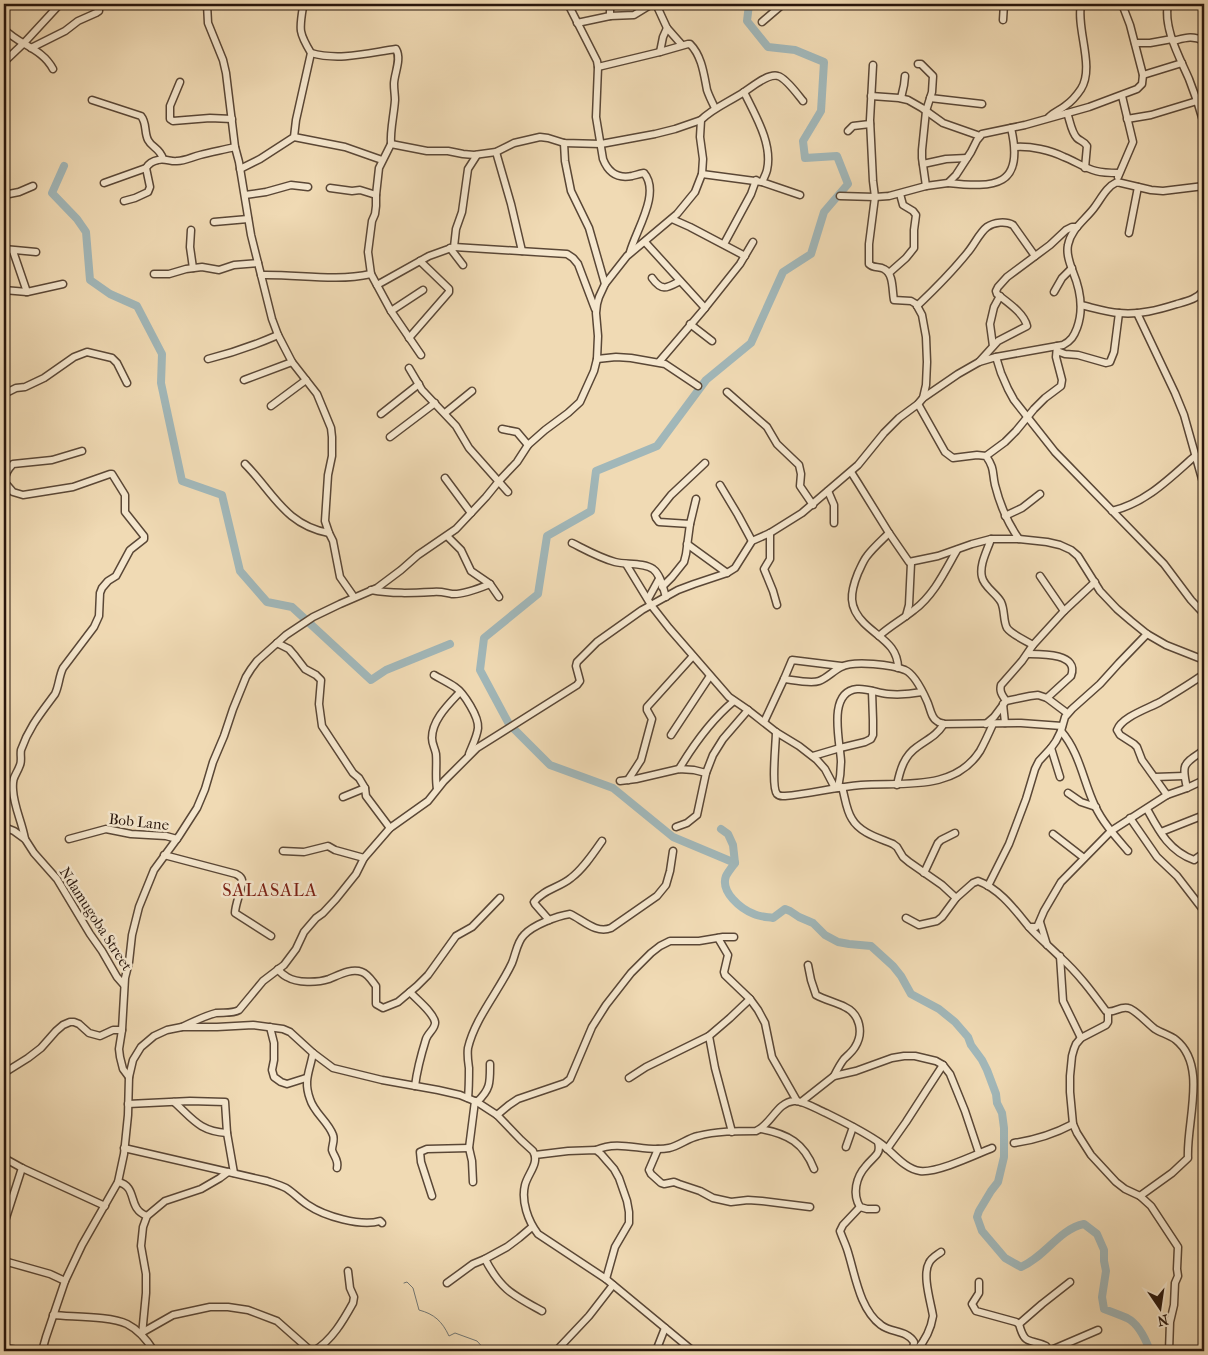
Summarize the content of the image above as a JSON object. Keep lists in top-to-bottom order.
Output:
{
  "streets": {
    "street": ["Bob Lane", "Ndamugoba Street"]
  },
  "districts": ["SALASALA"],
  "north": "bottom"
}
